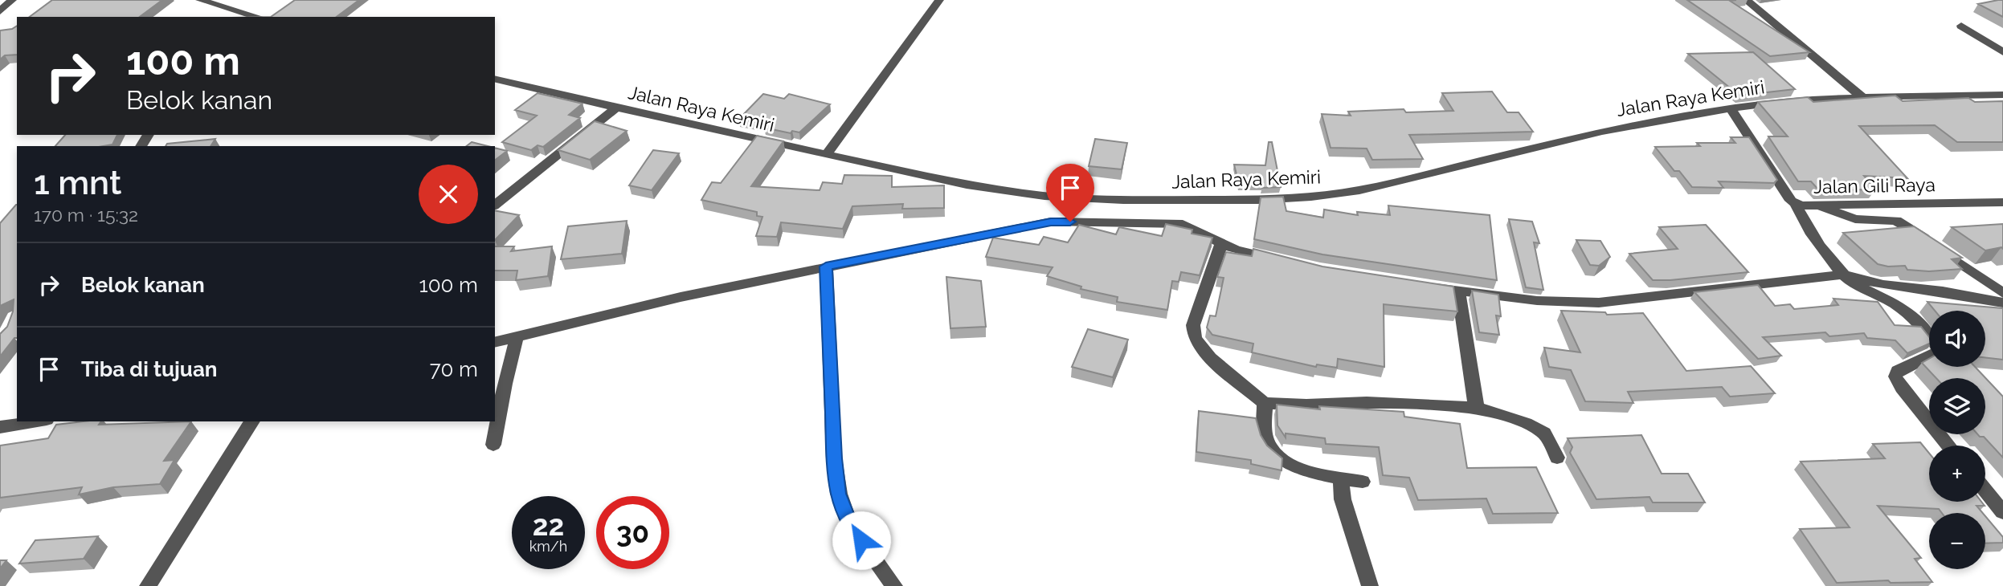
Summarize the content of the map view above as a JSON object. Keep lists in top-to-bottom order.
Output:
{
  "streets": {
    "street": ["Jalan Raya Kemiri", "Jalan Gili Raya"]
  },
  "crossings": [
    ["Jalan Raya Kemiri", "Jalan Gili Raya"]
  ],
  "page": {
    "turn": ["100 m", "Belok kanan"],
    "heading": ["1 mnt", "170 m · 15:32"],
    "list": [
      {
        "name": "Belok kanan",
        "value": "100 m"
      },
      {
        "name": "Tiba di tujuan",
        "value": "70 m"
      }
    ],
    "map_buttons": ["+", "−"],
    "speed": "22 km/h",
    "limit": "30"
  }
}
